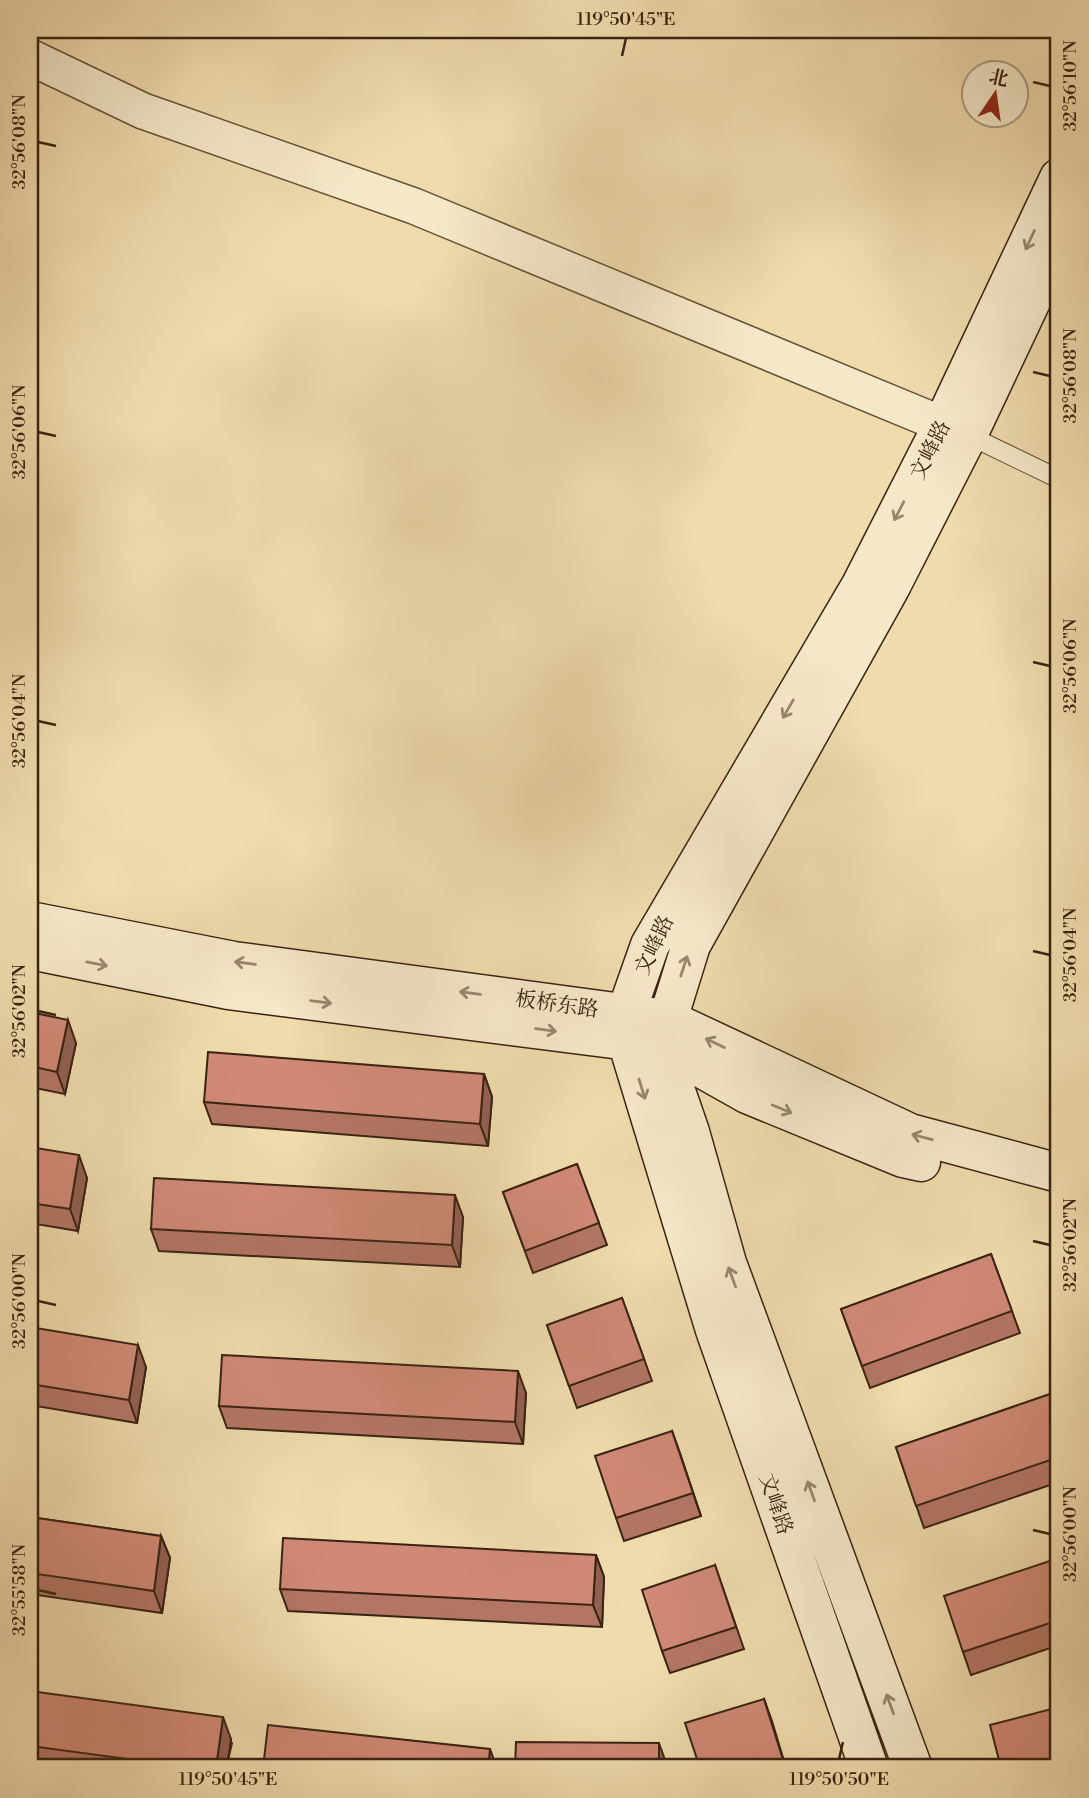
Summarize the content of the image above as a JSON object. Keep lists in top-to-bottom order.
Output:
{
  "streets": {
    "street": ["文峰路", "板桥东路"]
  },
  "crossings": [
    ["文峰路", "板桥东路"]
  ],
  "north": "top",
  "coordinates": [
    "119°50'45\"E",
    "32°56'10\"N",
    "32°56'08\"N",
    "32°56'06\"N",
    "32°56'04\"N",
    "32°56'02\"N",
    "32°56'00\"N",
    "32°55'58\"N",
    "119°50'50\"E"
  ]
}
